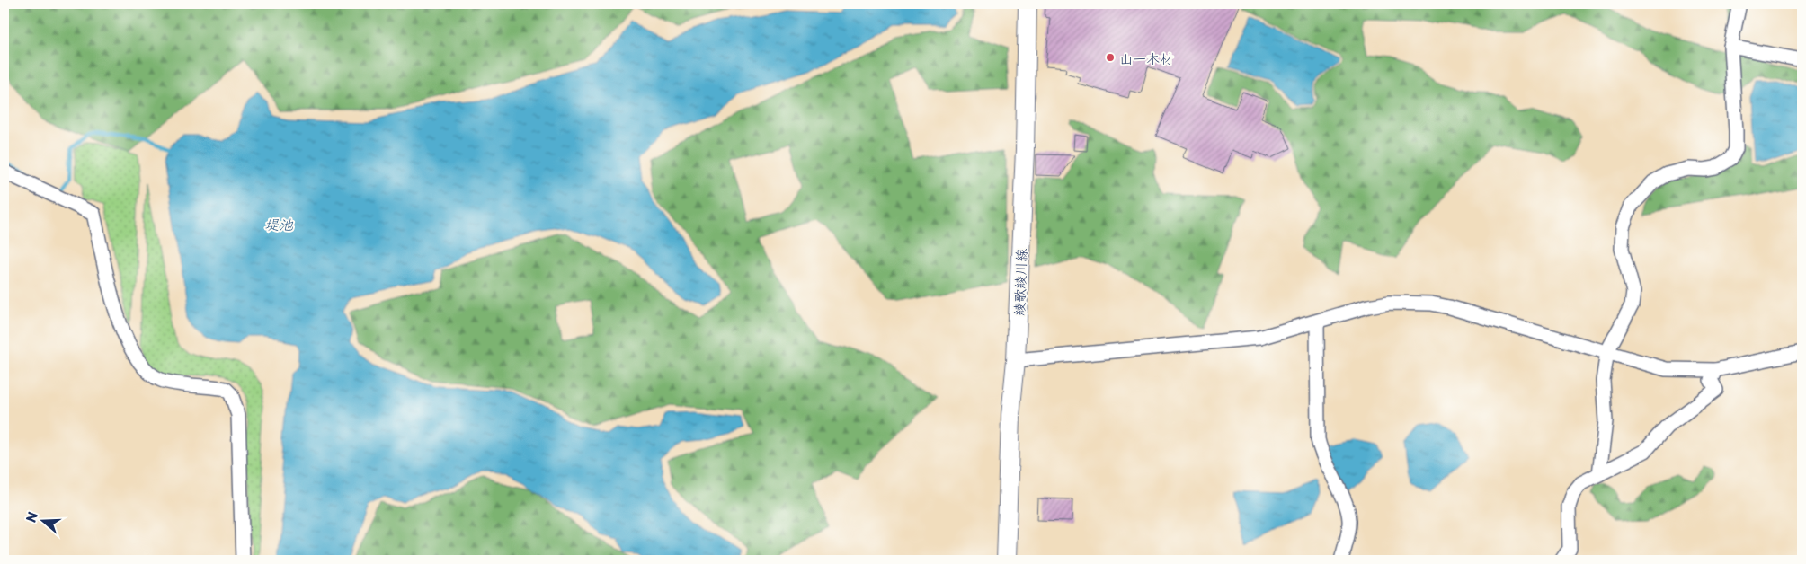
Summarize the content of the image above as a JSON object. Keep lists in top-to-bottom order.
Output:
{
  "streets": {
    "main road": ["綾歌綾川線"]
  },
  "water": ["堤池"],
  "places": ["山一木材"],
  "north": "left"
}
